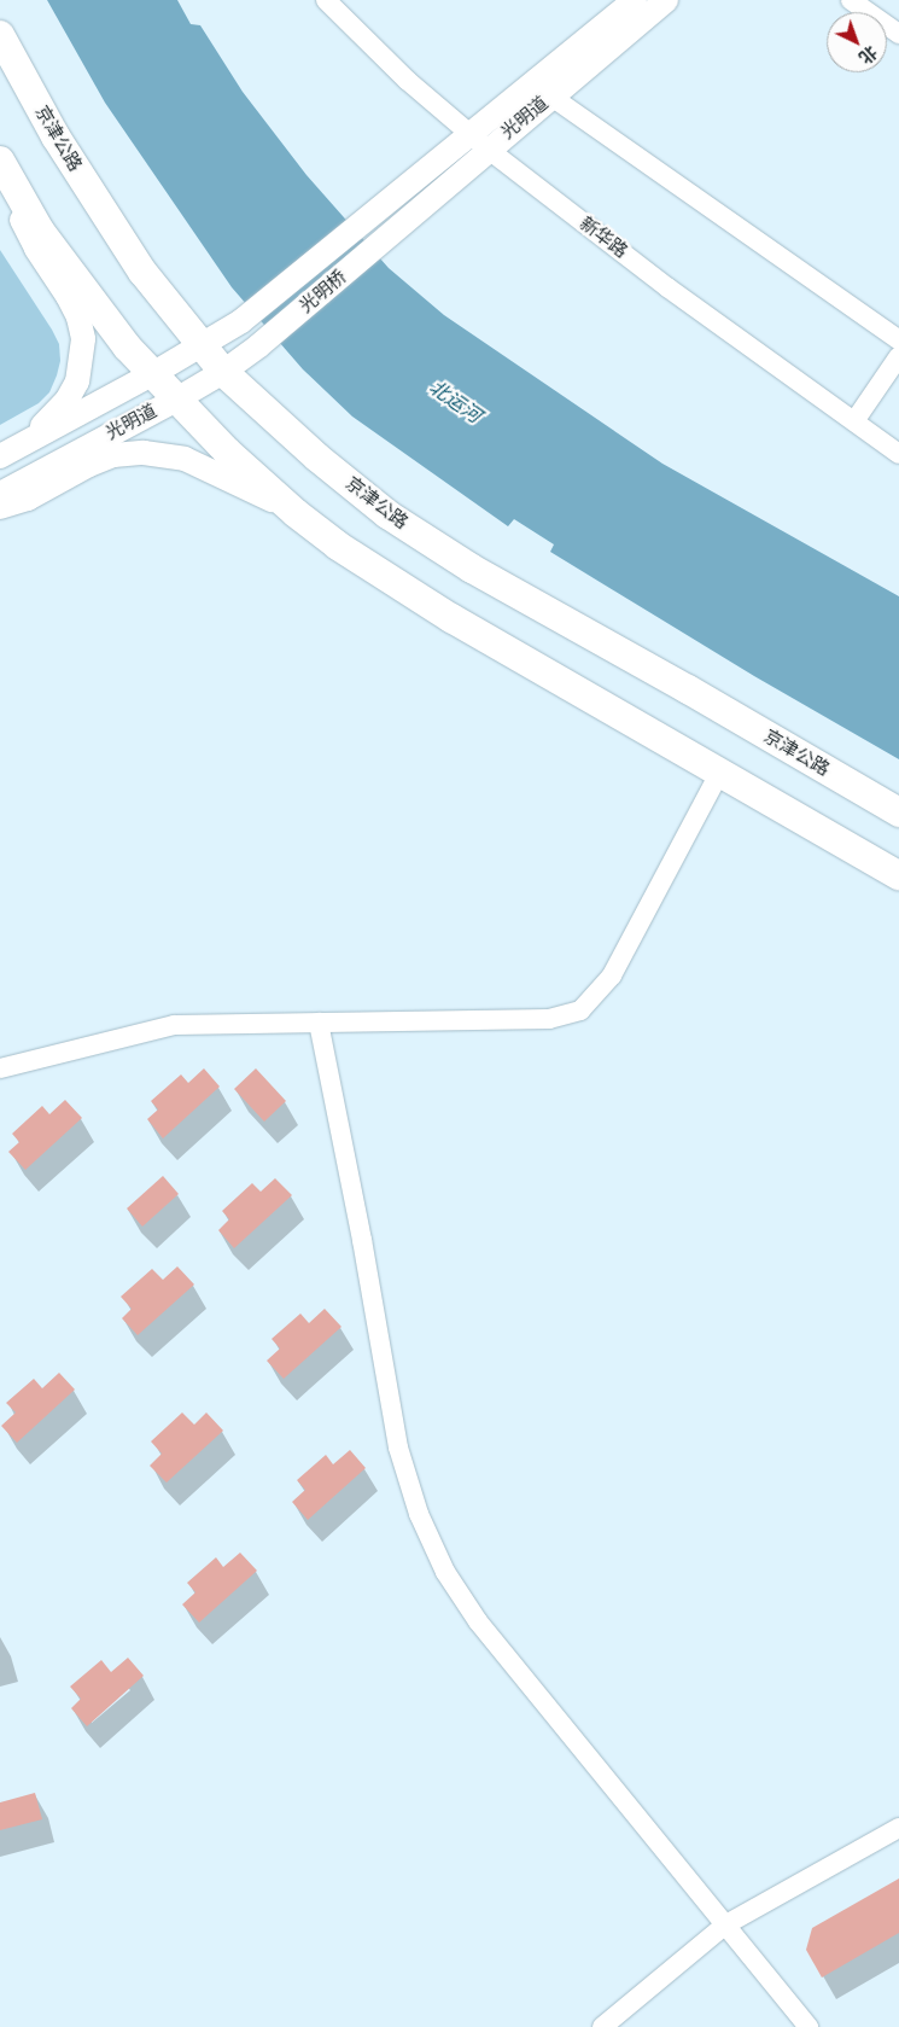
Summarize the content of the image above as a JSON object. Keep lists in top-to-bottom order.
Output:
{
  "streets": {
    "highway": ["京津公路"],
    "main road": ["光明道", "光明桥"],
    "street": ["新华路"]
  },
  "crossings": [
    ["光明道", "京津公路"],
    ["光明道", "新华路"],
    ["光明道", "光明桥"]
  ],
  "water": ["北运河"],
  "north": "bottom right"
}
